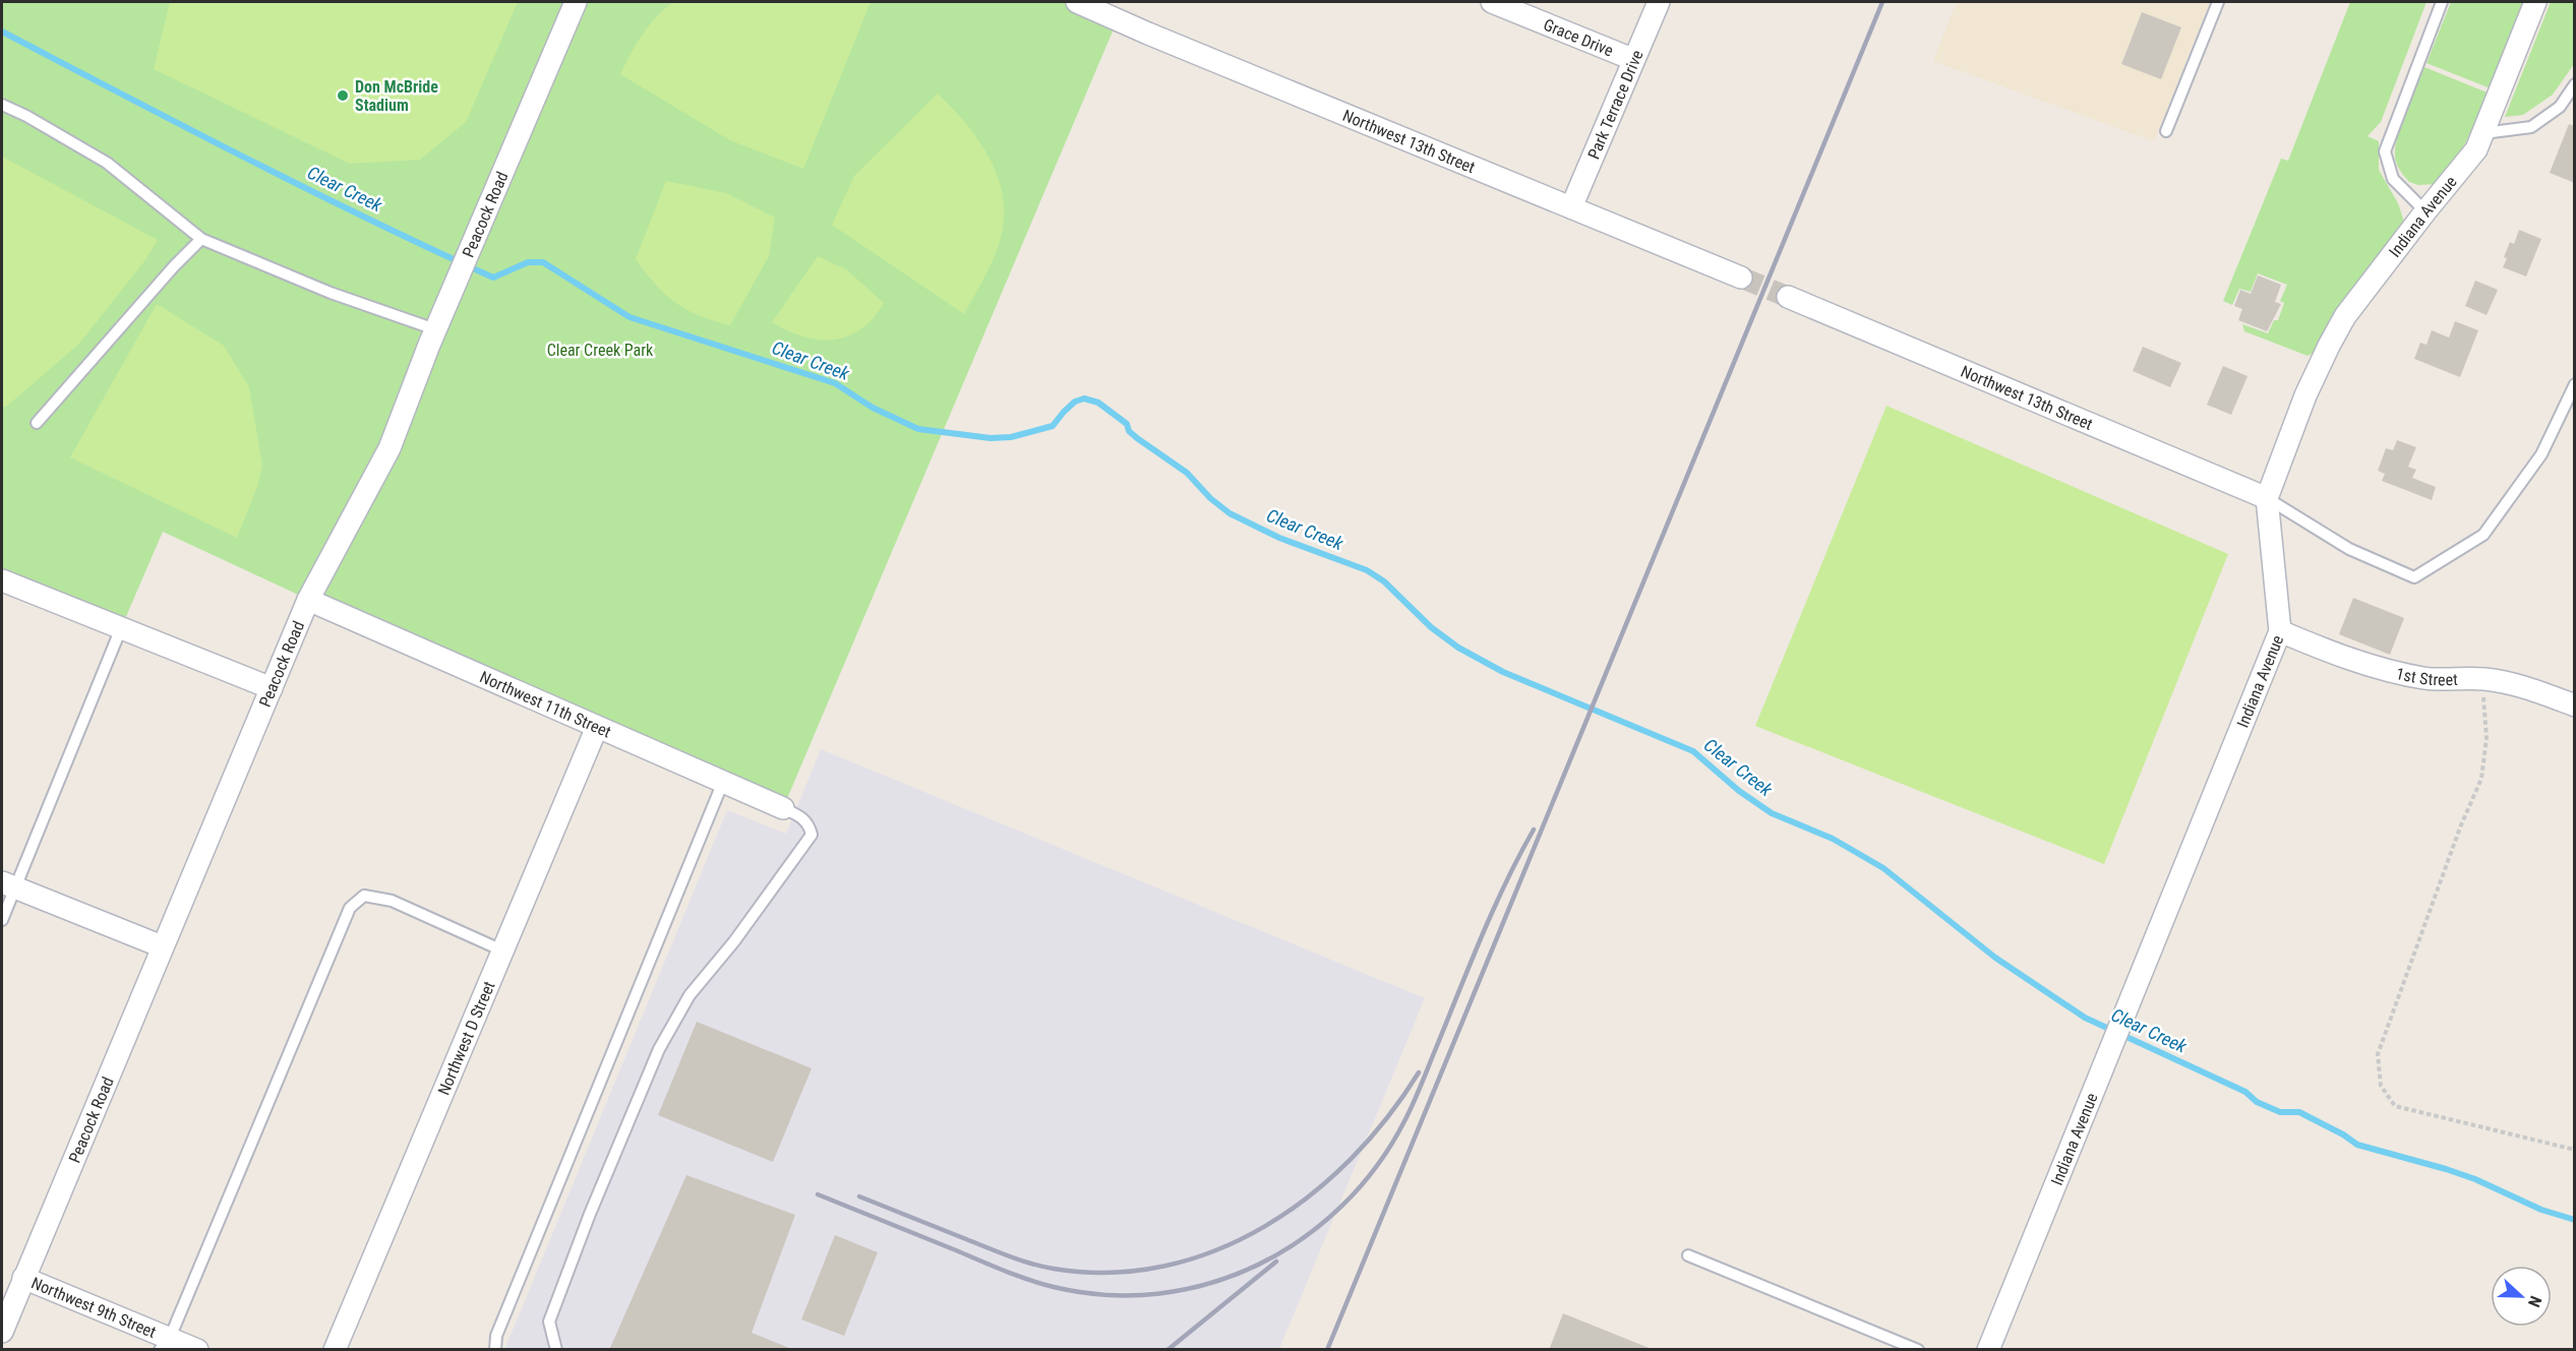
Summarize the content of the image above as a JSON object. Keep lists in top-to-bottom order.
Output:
{
  "streets": {
    "street": [
      "Grace Drive",
      "Park Terrace Drive",
      "Northwest 13th Street",
      "Peacock Road",
      "Indiana Avenue",
      "1st Street",
      "Northwest 11th Street",
      "Northwest D Street",
      "Northwest 9th Street"
    ]
  },
  "crossings": [
    ["Grace Drive", "Park Terrace Drive"],
    ["Park Terrace Drive", "Northwest 13th Street"],
    ["Northwest 13th Street", "Indiana Avenue"],
    ["Peacock Road", "Northwest 11th Street"],
    ["Peacock Road", "Northwest 9th Street"],
    ["Indiana Avenue", "1st Street"],
    ["Northwest 11th Street", "Northwest D Street"]
  ],
  "water": ["Clear Creek"],
  "parks": ["Clear Creek Park"],
  "places": ["Don McBride Stadium"],
  "north": "right"
}
